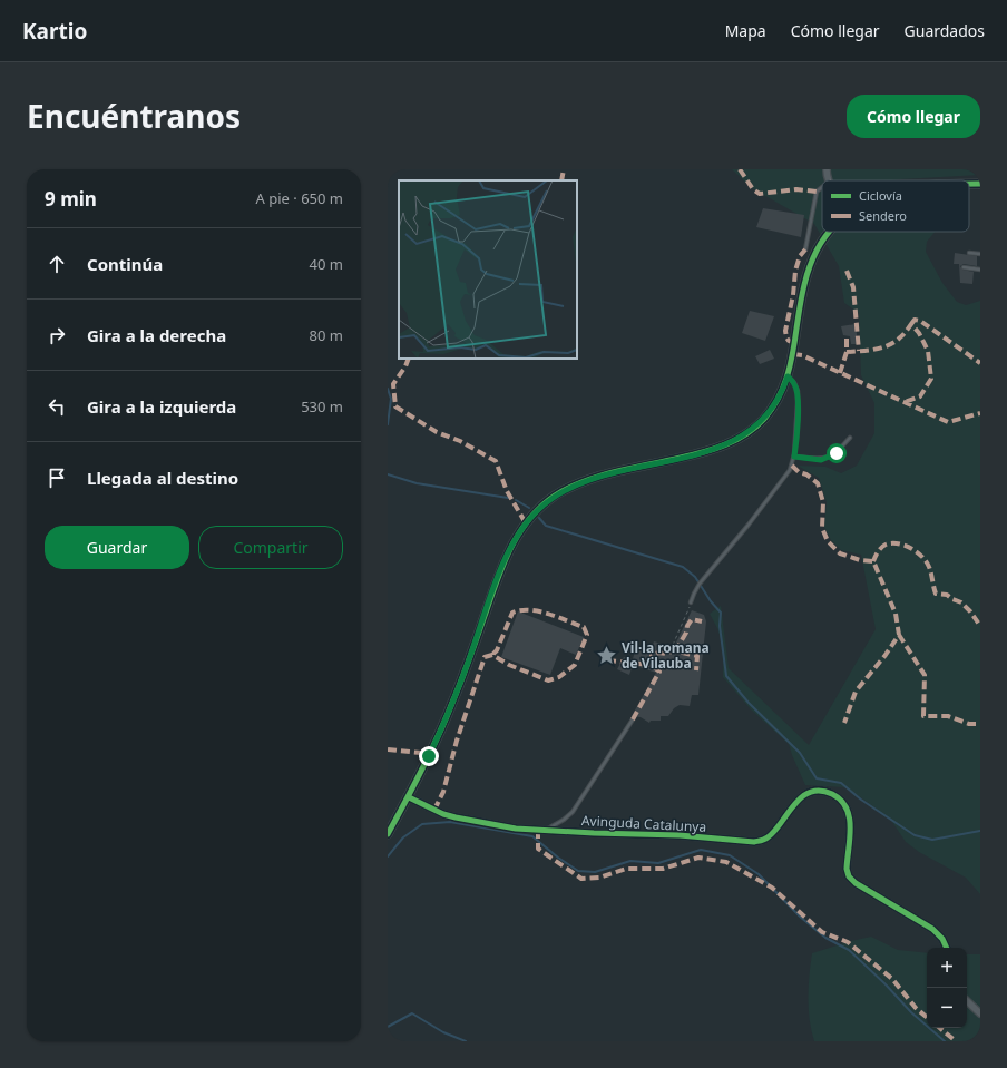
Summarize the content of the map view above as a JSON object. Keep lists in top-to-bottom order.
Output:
{
  "streets": {
    "street": ["Avinguda Catalunya"]
  },
  "places": {
    "place": ["Vil·la romana de Vilauba"]
  },
  "legend": ["Ciclovía", "Sendero"],
  "page": {
    "header": "Kartio",
    "nav": ["Mapa", "Cómo llegar", "Guardados"],
    "title": "Encuéntranos",
    "buttons": [
      "Cómo llegar",
      ["Guardar", "Compartir"]
    ],
    "heading": ["9 min", "A pie · 650 m"],
    "list": [
      ["Continúa", "40 m"],
      ["Gira a la derecha", "80 m"],
      ["Gira a la izquierda", "530 m"],
      "Llegada al destino"
    ],
    "map_buttons": ["+", "−"]
  }
}
